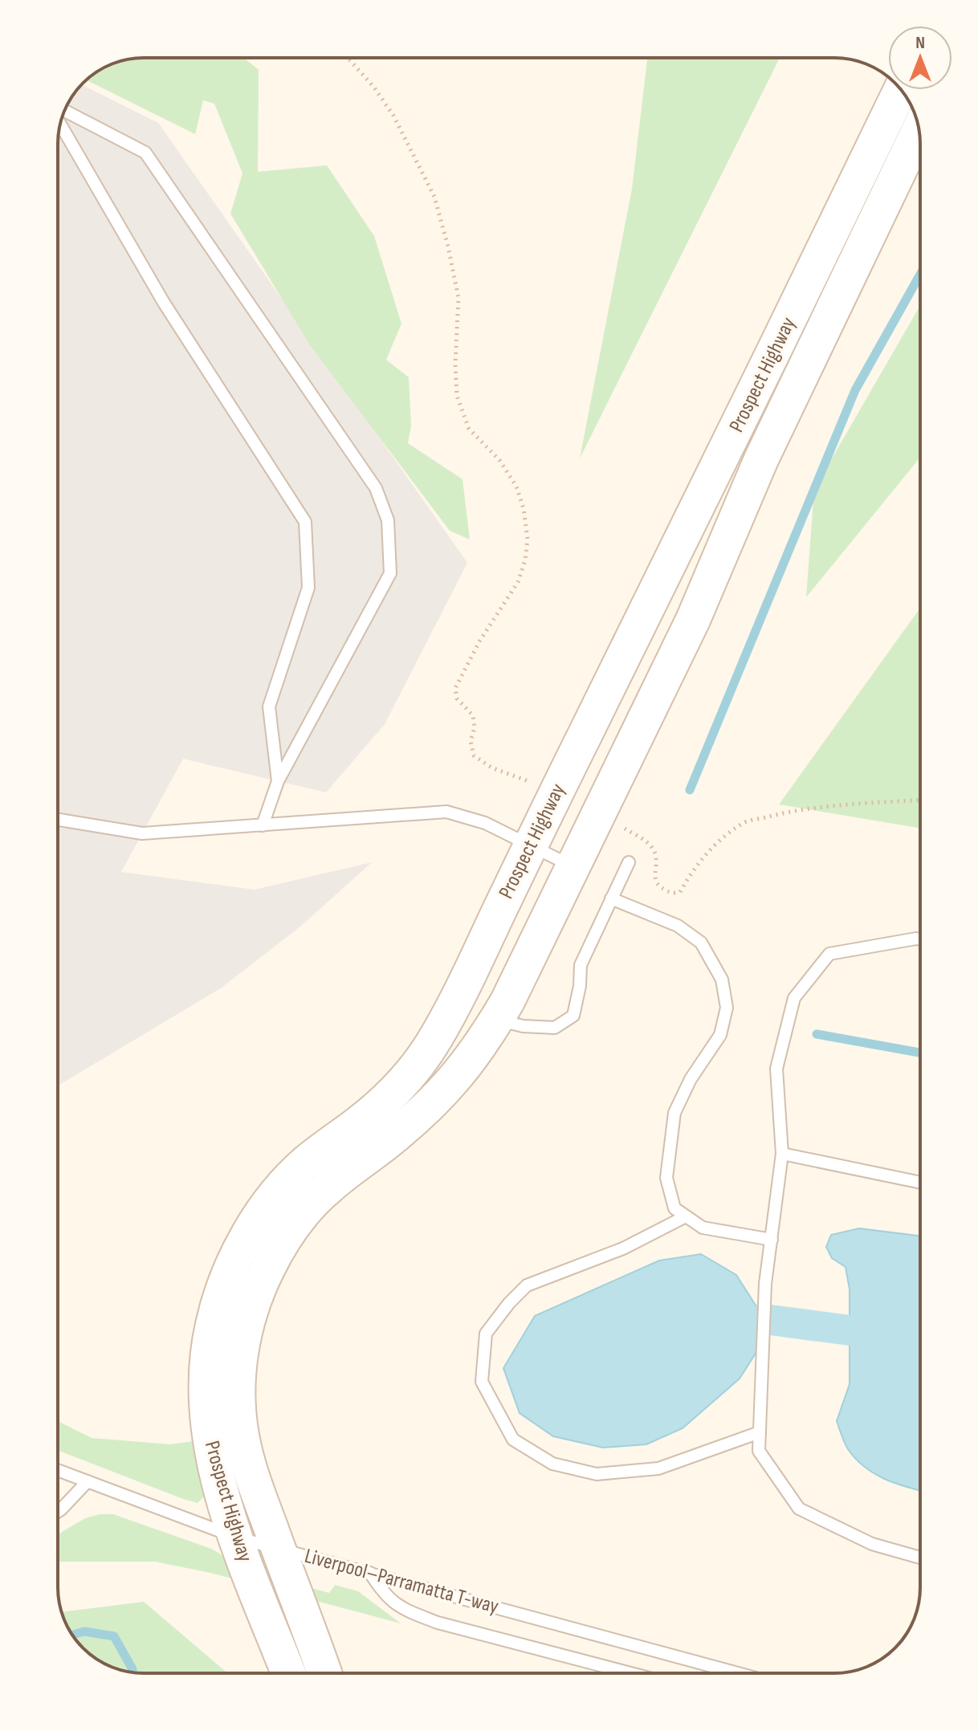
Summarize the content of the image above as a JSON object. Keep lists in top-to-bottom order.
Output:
{
  "streets": {
    "main road": ["Prospect Highway"],
    "lane": ["Liverpool–Parramatta T-way"]
  },
  "crossings": [
    ["Prospect Highway", "Liverpool–Parramatta T-way"]
  ],
  "north": "top"
}
